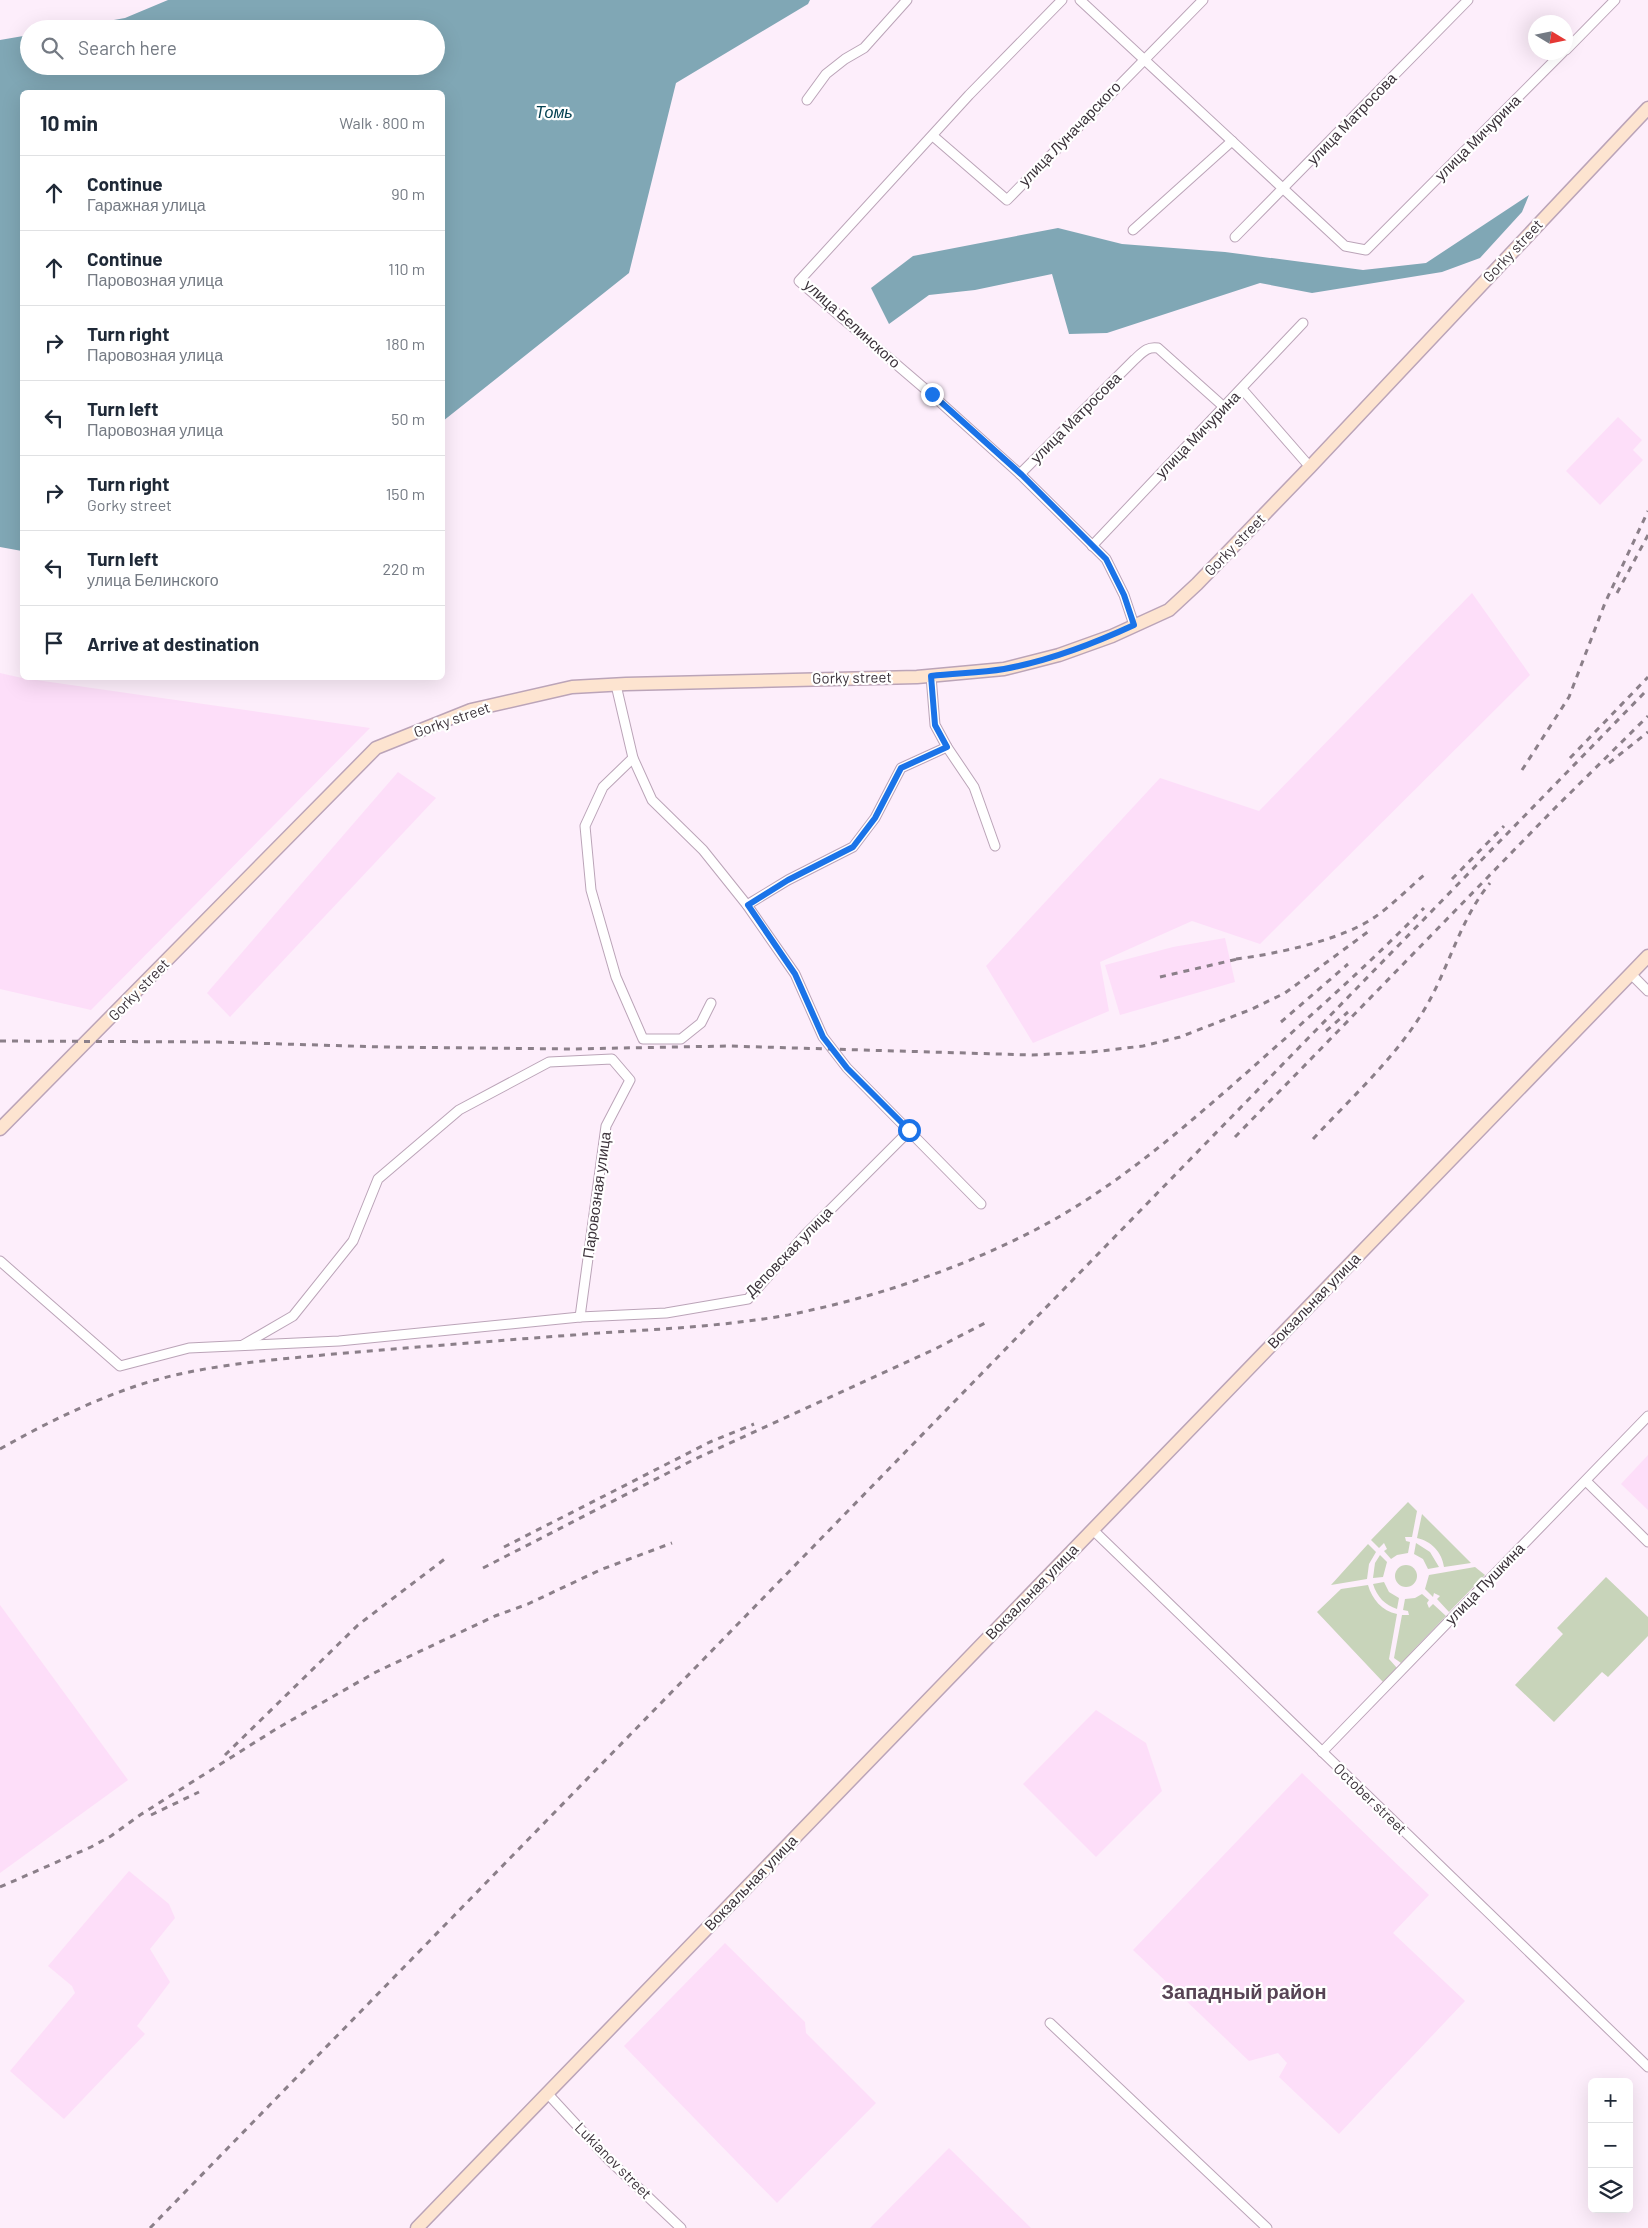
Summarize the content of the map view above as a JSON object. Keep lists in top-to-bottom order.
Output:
{
  "streets": {
    "main road": ["Gorky street", "Вокзальная улица"],
    "street": [
      "улица Матросова",
      "улица Луначарского",
      "улица Мичурина",
      "улица Белинского",
      "Паровозная улица",
      "Деповская улица",
      "улица Пушкина",
      "October street",
      "Lukianov street"
    ]
  },
  "crossings": [
    ["улица Матросова", "улица Мичурина"],
    ["улица Матросова", "улица Белинского"],
    ["улица Луначарского", "улица Белинского"],
    ["улица Мичурина", "улица Белинского"],
    ["Gorky street", "улица Белинского"],
    ["Паровозная улица", "Деповская улица"],
    ["Вокзальная улица", "October street"],
    ["Вокзальная улица", "Lukianov street"],
    ["улица Пушкина", "October street"]
  ],
  "districts": ["Западный район"],
  "water": ["Томь"],
  "north": "right",
  "page": {
    "search": "Search here",
    "heading": ["10 min", "Walk · 800 m"],
    "list": [
      ["Continue", "Гаражная улица", "90 m"],
      ["Continue", "Паровозная улица", "110 m"],
      ["Turn right", "Паровозная улица", "180 m"],
      ["Turn left", "Паровозная улица", "50 m"],
      ["Turn right", "Gorky street", "150 m"],
      ["Turn left", "улица Белинского", "220 m"],
      "Arrive at destination"
    ],
    "map_buttons": ["+", "−"]
  }
}
